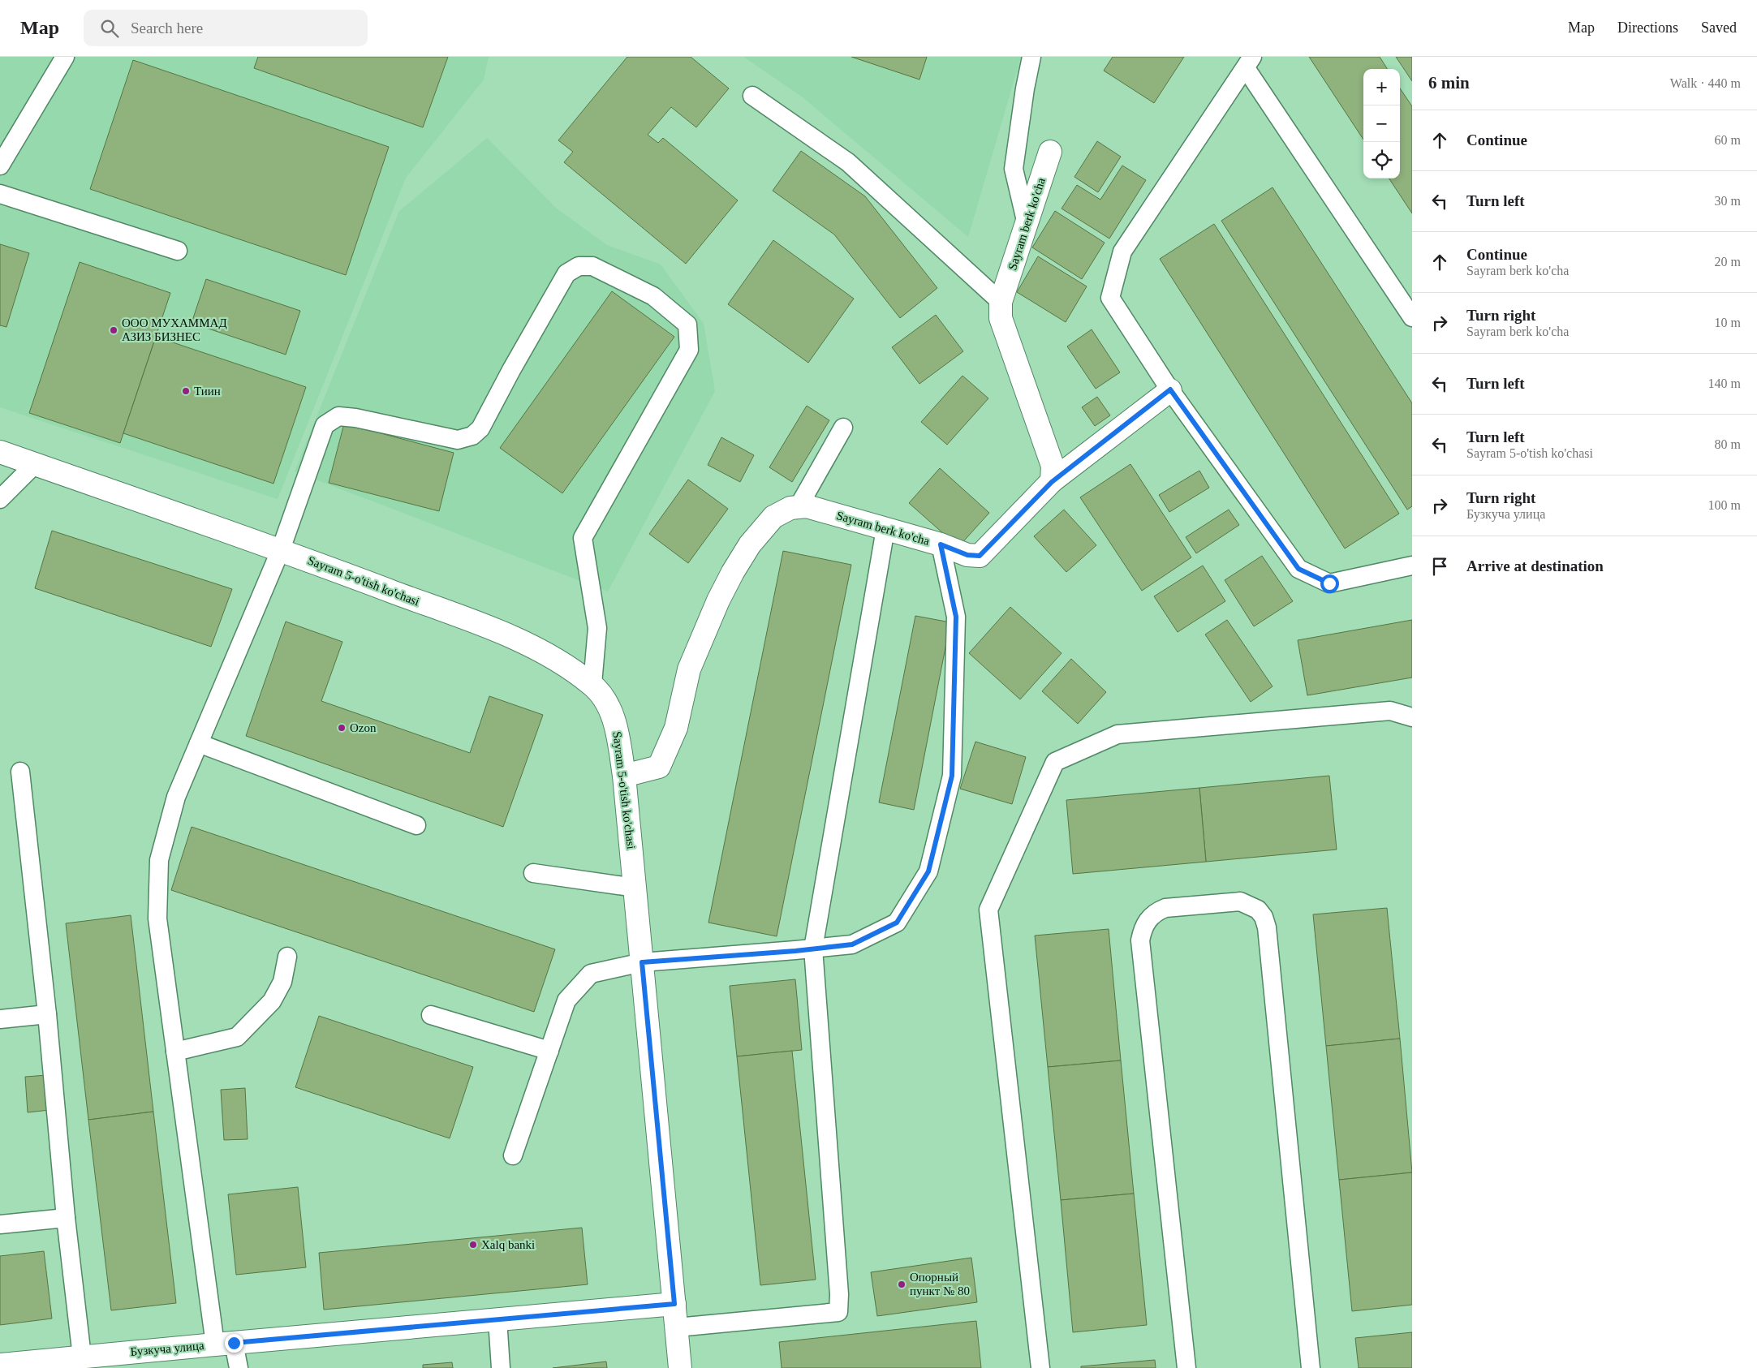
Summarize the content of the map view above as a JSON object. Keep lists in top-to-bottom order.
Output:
{
  "streets": {
    "street": ["Sayram berk ko'cha", "Sayram 5-o'tish ko'chasi", "Бузкуча улица"]
  },
  "crossings": [
    ["Sayram berk ko'cha", "Sayram 5-o'tish ko'chasi"],
    ["Sayram 5-o'tish ko'chasi", "Бузкуча улица"]
  ],
  "places": [
    "ООО МУХАММАД АЗИЗ БИЗНЕС",
    "Тиин",
    "Ozon",
    "Xalq banki",
    "Опорный пункт № 80"
  ],
  "page": {
    "header": "Map",
    "search": "Search here",
    "nav": ["Map", "Directions", "Saved"],
    "heading": ["6 min", "Walk · 440 m"],
    "map_buttons": ["+", "−"],
    "list": [
      ["Continue", "60 m"],
      ["Turn left", "30 m"],
      ["Continue", "Sayram berk ko'cha", "20 m"],
      ["Turn right", "Sayram berk ko'cha", "10 m"],
      ["Turn left", "140 m"],
      ["Turn left", "Sayram 5-o'tish ko'chasi", "80 m"],
      ["Turn right", "Бузкуча улица", "100 m"],
      "Arrive at destination"
    ]
  }
}
